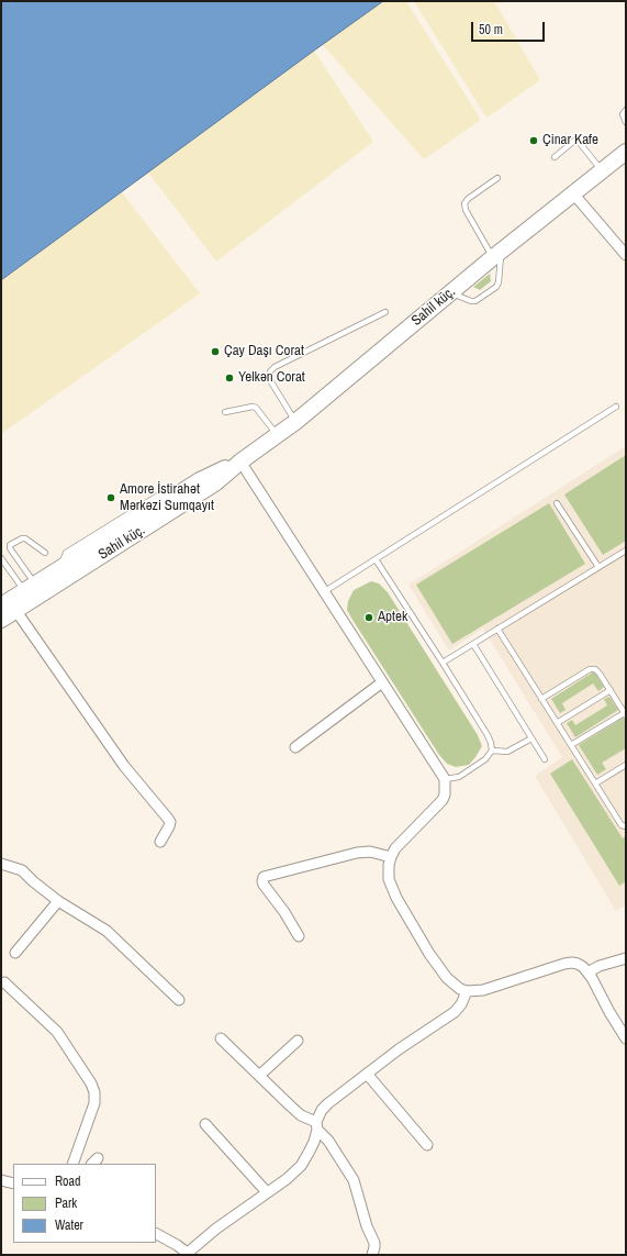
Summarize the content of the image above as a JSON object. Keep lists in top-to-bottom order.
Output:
{
  "streets": {
    "main road": ["Sahil küç."]
  },
  "places": [
    "Çinar Kafe",
    "Çay Daşı Corat",
    "Yelkən Corat",
    "Amore İstirahət Mərkəzi Sumqayıt",
    "Aptek"
  ],
  "legend": ["Road", "Park", "Water"],
  "scale_bar": "50 m"
}
